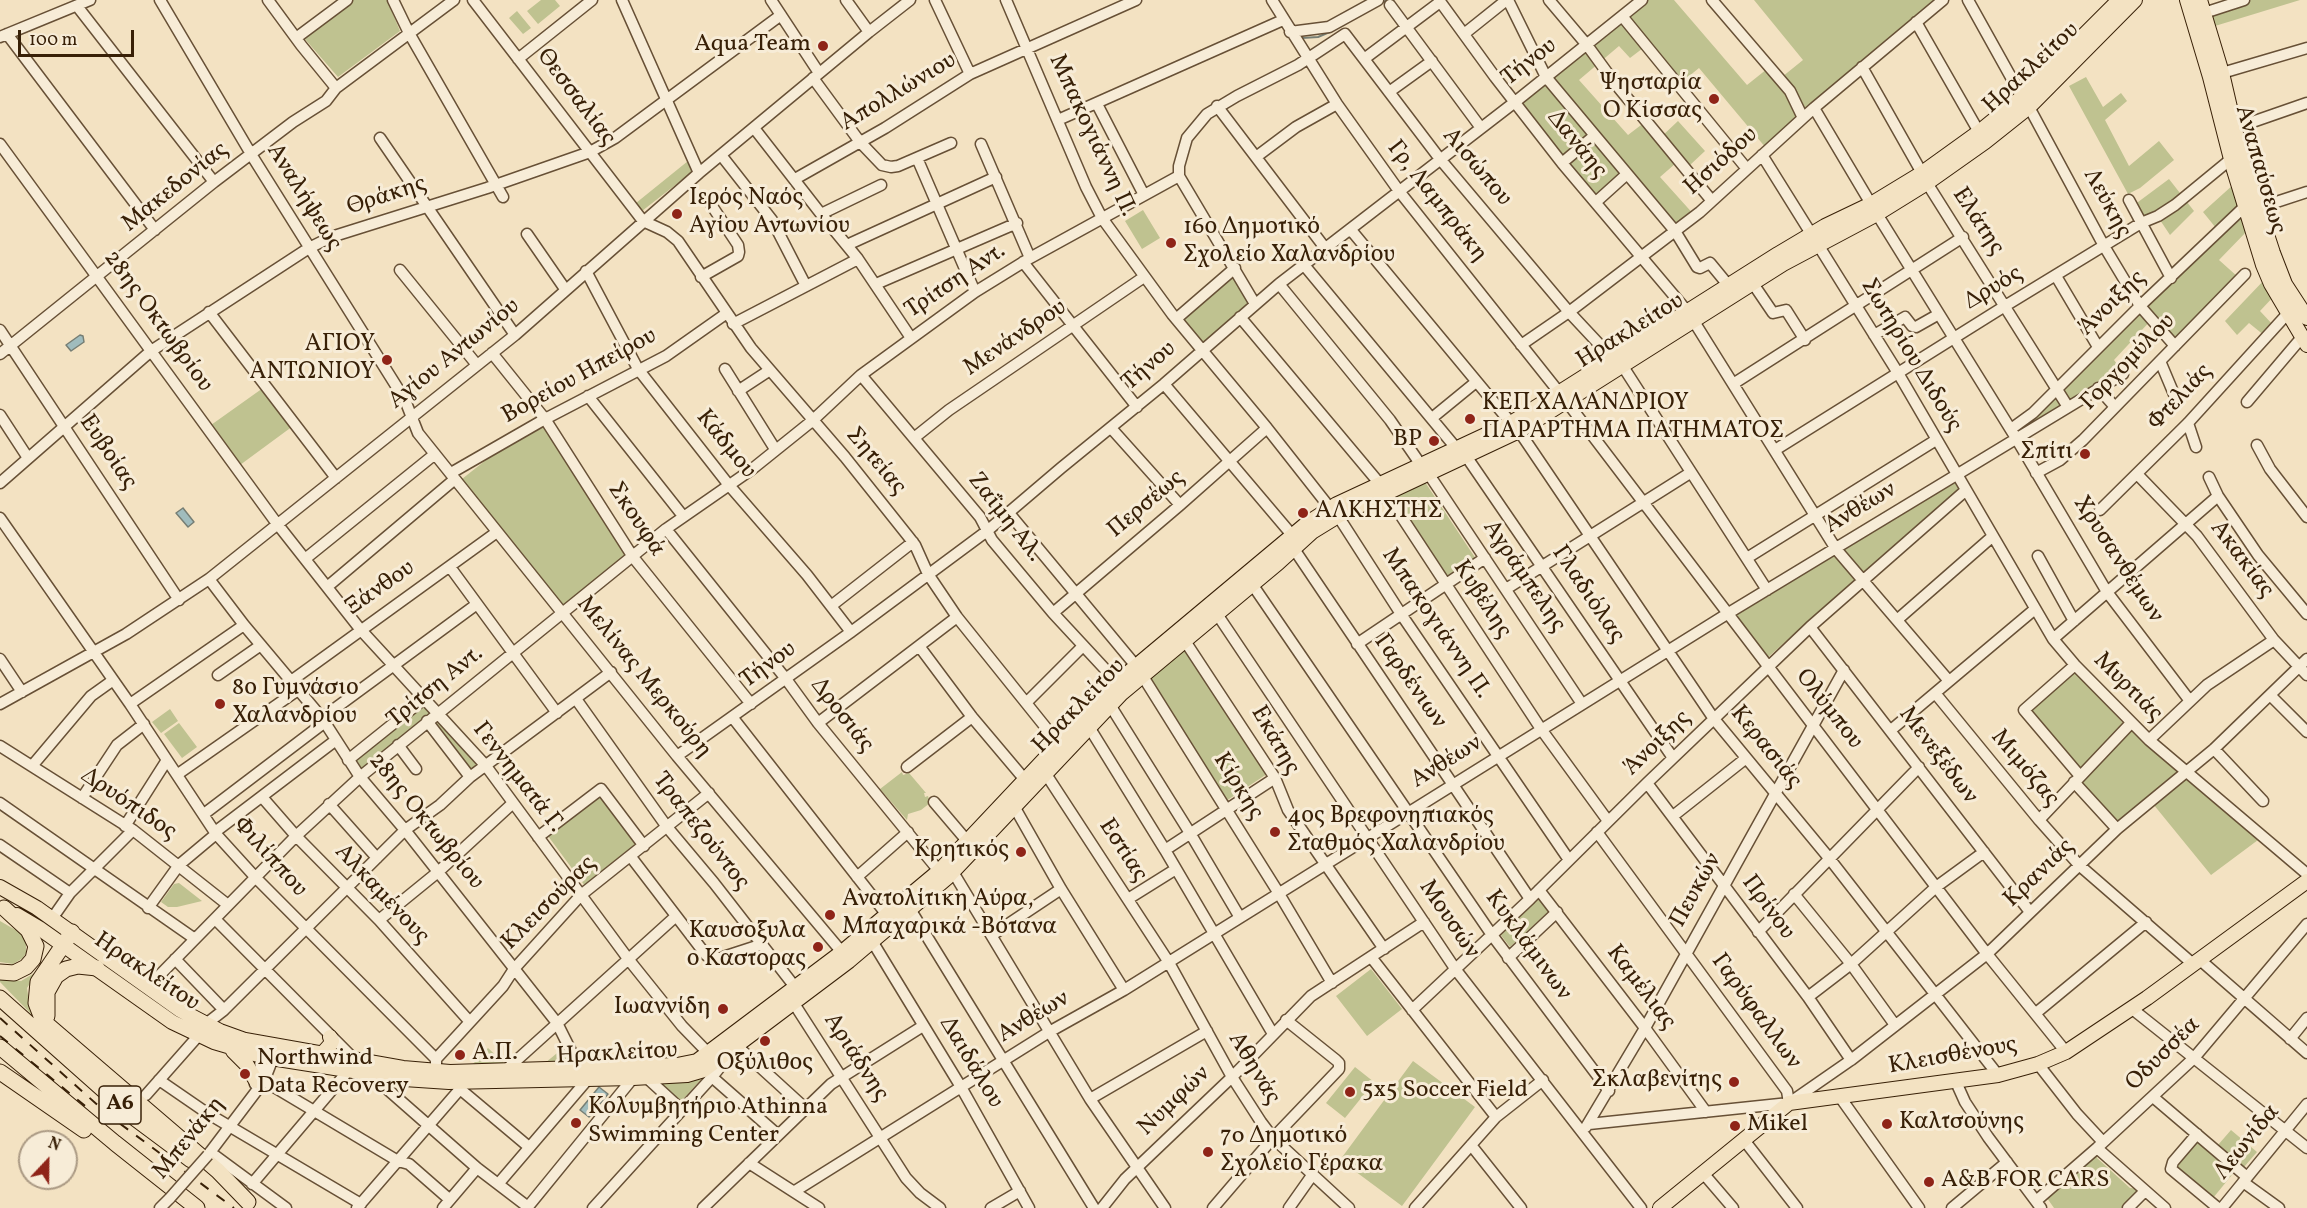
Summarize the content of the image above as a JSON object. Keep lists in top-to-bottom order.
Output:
{
  "streets": {
    "highway": ["Α6"],
    "main road": ["Ηρακλείτου", "Αναπαύσεως", "Κλεισθένους"],
    "street": [
      "Τήνου",
      "Απολλώνιου",
      "Θεσσαλίας",
      "Μπακογιάννη Π.",
      "Δανάης",
      "Ησιόδου",
      "Αισώπου",
      "Μακεδονίας",
      "Θράκης",
      "Αναλήψεως",
      "Γρ, Λαμπράκη",
      "Λεύκης",
      "Ελάτης",
      "Τρίτση Αντ.",
      "Δρυός",
      "Άνοιξης",
      "28ης Οκτωβρίου",
      "Μενάνδρου",
      "Αγίου Αντωνίου",
      "Σωτηρίου Διδούς",
      "Γοργομύλου",
      "Βορείου Ηπείρου",
      "Φτελιάς",
      "Κάδμου",
      "Ευβοίας",
      "Σητείας",
      "Περσέως",
      "Ανθέων",
      "Ζαΐμη Αλ.",
      "Σκουφά",
      "Χρυσανθέμων",
      "Ακακίας",
      "Αγράμπελης",
      "Ξάνθου",
      "Γλαδιόλας",
      "Κυβέλης",
      "Μελίνας Μερκούρη",
      "Γαρδένιων",
      "Μυρτιάς",
      "Ολύμπου",
      "Δροσιάς",
      "Εκάτης",
      "Κερασιάς",
      "Μενεξέδων",
      "Μιμόζας",
      "Γεννηματά Γ.",
      "Κίρκης",
      "Δρυόπιδος",
      "Τραπεζούντος",
      "Εστίας",
      "Φιλίππου",
      "Κρανιάς",
      "Πευκών",
      "Αλκαμένους",
      "Κλεισούρας",
      "Πρίνου",
      "Μουσών",
      "Κυκλάμινων",
      "Καμέλιας",
      "Γαρύφαλλων",
      "Οδυσσέα",
      "Αριάδνης",
      "Δαιδάλου",
      "Αθηνάς",
      "Νυμφών",
      "Μπενάκη",
      "Λεωνίδα"
    ]
  },
  "crossings": [
    ["Τήνου", "Μπακογιάννη Π."],
    ["Τήνου", "Δανάης"],
    ["Τήνου", "Αισώπου"],
    ["Τήνου", "Γρ, Λαμπράκη"],
    ["Τήνου", "Κάδμου"],
    ["Τήνου", "Σητείας"],
    ["Τήνου", "Ζαΐμη Αλ."],
    ["Τήνου", "Σκουφά"],
    ["Τήνου", "Αγράμπελης"],
    ["Τήνου", "Γλαδιόλας"],
    ["Τήνου", "Κυβέλης"],
    ["Τήνου", "Μελίνας Μερκούρη"],
    ["Τήνου", "Γαρδένιων"],
    ["Τήνου", "Δροσιάς"],
    ["Τήνου", "Κερασιάς"],
    ["Τήνου", "Κίρκης"],
    ["Ηρακλείτου", "Μπακογιάννη Π."],
    ["Ηρακλείτου", "Δανάης"],
    ["Ηρακλείτου", "Αισώπου"],
    ["Ηρακλείτου", "Γρ, Λαμπράκη"],
    ["Ηρακλείτου", "Λεύκης"],
    ["Ηρακλείτου", "Ελάτης"],
    ["Ηρακλείτου", "Τρίτση Αντ."],
    ["Ηρακλείτου", "28ης Οκτωβρίου"],
    ["Ηρακλείτου", "Σωτηρίου Διδούς"],
    ["Ηρακλείτου", "Σητείας"],
    ["Ηρακλείτου", "Ζαΐμη Αλ."],
    ["Ηρακλείτου", "Χρυσανθέμων"],
    ["Ηρακλείτου", "Αγράμπελης"],
    ["Ηρακλείτου", "Γλαδιόλας"],
    ["Ηρακλείτου", "Κυβέλης"],
    ["Ηρακλείτου", "Μελίνας Μερκούρη"],
    ["Ηρακλείτου", "Γαρδένιων"],
    ["Ηρακλείτου", "Ολύμπου"],
    ["Ηρακλείτου", "Δροσιάς"],
    ["Ηρακλείτου", "Εκάτης"],
    ["Ηρακλείτου", "Κερασιάς"],
    ["Ηρακλείτου", "Γεννηματά Γ."],
    ["Ηρακλείτου", "Κίρκης"],
    ["Ηρακλείτου", "Τραπεζούντος"],
    ["Ηρακλείτου", "Εστίας"],
    ["Ηρακλείτου", "Φιλίππου"],
    ["Ηρακλείτου", "Κλεισούρας"],
    ["Ηρακλείτου", "Μουσών"],
    ["Ηρακλείτου", "Κυκλάμινων"],
    ["Ηρακλείτου", "Αριάδνης"],
    ["Ηρακλείτου", "Δαιδάλου"],
    ["Ηρακλείτου", "Μπενάκη"],
    ["Απολλώνιου", "Μπακογιάννη Π."],
    ["Θεσσαλίας", "Θράκης"],
    ["Θεσσαλίας", "Αγίου Αντωνίου"],
    ["Θεσσαλίας", "Σητείας"],
    ["Μπακογιάννη Π.", "Τρίτση Αντ."],
    ["Μπακογιάννη Π.", "Άνοιξης"],
    ["Μπακογιάννη Π.", "Μενάνδρου"],
    ["Μπακογιάννη Π.", "Περσέως"],
    ["Μπακογιάννη Π.", "Ανθέων"],
    ["Δανάης", "Ησιόδου"],
    ["Δανάης", "Δρυός"],
    ["Δανάης", "Άνοιξης"],
    ["Δανάης", "Ανθέων"],
    ["Ησιόδου", "Αισώπου"],
    ["Ησιόδου", "Γρ, Λαμπράκη"],
    ["Ησιόδου", "Ελάτης"],
    ["Αισώπου", "Γρ, Λαμπράκη"],
    ["Αισώπου", "Ανθέων"],
    ["Αναπαύσεως", "Δρυός"],
    ["Αναπαύσεως", "Άνοιξης"],
    ["Αναπαύσεως", "Φτελιάς"],
    ["Μακεδονίας", "Αναλήψεως"],
    ["Μακεδονίας", "28ης Οκτωβρίου"],
    ["Μακεδονίας", "Ευβοίας"],
    ["Θράκης", "Αναλήψεως"],
    ["Θράκης", "28ης Οκτωβρίου"],
    ["Θράκης", "Ευβοίας"],
    ["Αναλήψεως", "Αγίου Αντωνίου"],
    ["Αναλήψεως", "Μελίνας Μερκούρη"],
    ["Γρ, Λαμπράκη", "Ολύμπου"],
    ["Λεύκης", "Δρυός"],
    ["Λεύκης", "Άνοιξης"],
    ["Λεύκης", "Γοργομύλου"],
    ["Ελάτης", "Δρυός"],
    ["Ελάτης", "Άνοιξης"],
    ["Ελάτης", "Ανθέων"],
    ["Τρίτση Αντ.", "28ης Οκτωβρίου"],
    ["Τρίτση Αντ.", "Κάδμου"],
    ["Τρίτση Αντ.", "Σητείας"],
    ["Τρίτση Αντ.", "Ζαΐμη Αλ."],
    ["Τρίτση Αντ.", "Σκουφά"],
    ["Τρίτση Αντ.", "Μελίνας Μερκούρη"],
    ["Τρίτση Αντ.", "Δροσιάς"],
    ["Τρίτση Αντ.", "Γεννηματά Γ."],
    ["Τρίτση Αντ.", "Δρυόπιδος"],
    ["Τρίτση Αντ.", "Φιλίππου"],
    ["Τρίτση Αντ.", "Αλκαμένους"],
    ["Δρυός", "Σωτηρίου Διδούς"],
    ["Δρυός", "Χρυσανθέμων"],
    ["Άνοιξης", "Σωτηρίου Διδούς"],
    ["Άνοιξης", "Ανθέων"],
    ["Άνοιξης", "Χρυσανθέμων"],
    ["Άνοιξης", "Γλαδιόλας"],
    ["Άνοιξης", "Γαρδένιων"],
    ["Άνοιξης", "Μυρτιάς"],
    ["Άνοιξης", "Ολύμπου"],
    ["Άνοιξης", "Κερασιάς"],
    ["Άνοιξης", "Μενεξέδων"],
    ["Άνοιξης", "Πρίνου"],
    ["Άνοιξης", "Μουσών"],
    ["Άνοιξης", "Κυκλάμινων"],
    ["Άνοιξης", "Καμέλιας"],
    ["Άνοιξης", "Γαρύφαλλων"],
    ["28ης Οκτωβρίου", "Αγίου Αντωνίου"],
    ["28ης Οκτωβρίου", "Ξάνθου"],
    ["28ης Οκτωβρίου", "Γεννηματά Γ."],
    ["28ης Οκτωβρίου", "Κλεισούρας"],
    ["Μενάνδρου", "Ζαΐμη Αλ."],
    ["Αγίου Αντωνίου", "Κάδμου"],
    ["Αγίου Αντωνίου", "Ευβοίας"],
    ["Αγίου Αντωνίου", "Σητείας"],
    ["Αγίου Αντωνίου", "Σκουφά"],
    ["Αγίου Αντωνίου", "Μελίνας Μερκούρη"],
    ["Αγίου Αντωνίου", "Γεννηματά Γ."],
    ["Αγίου Αντωνίου", "Φιλίππου"],
    ["Σωτηρίου Διδούς", "Ανθέων"],
    ["Σωτηρίου Διδούς", "Μυρτιάς"],
    ["Γοργομύλου", "Χρυσανθέμων"],
    ["Βορείου Ηπείρου", "Κάδμου"],
    ["Βορείου Ηπείρου", "Σητείας"],
    ["Βορείου Ηπείρου", "Σκουφά"],
    ["Βορείου Ηπείρου", "Μελίνας Μερκούρη"],
    ["Βορείου Ηπείρου", "Γεννηματά Γ."],
    ["Φτελιάς", "Ακακίας"],
    ["Περσέως", "Ζαΐμη Αλ."],
    ["Περσέως", "Γαρδένιων"],
    ["Περσέως", "Κίρκης"],
    ["Ανθέων", "Χρυσανθέμων"],
    ["Ανθέων", "Αγράμπελης"],
    ["Ανθέων", "Γλαδιόλας"],
    ["Ανθέων", "Κυβέλης"],
    ["Ανθέων", "Γαρδένιων"],
    ["Ανθέων", "Ολύμπου"],
    ["Ανθέων", "Δροσιάς"],
    ["Ανθέων", "Εκάτης"],
    ["Ανθέων", "Κερασιάς"],
    ["Ανθέων", "Κίρκης"],
    ["Ανθέων", "Εστίας"],
    ["Ανθέων", "Μουσών"],
    ["Ανθέων", "Κυκλάμινων"],
    ["Ανθέων", "Αριάδνης"],
    ["Ανθέων", "Δαιδάλου"],
    ["Ανθέων", "Αθηνάς"],
    ["Ακακίας", "Κρανιάς"],
    ["Ξάνθου", "Μελίνας Μερκούρη"],
    ["Ξάνθου", "Γεννηματά Γ."],
    ["Μελίνας Μερκούρη", "Κλεισούρας"],
    ["Μυρτιάς", "Κρανιάς"],
    ["Ολύμπου", "Κρανιάς"],
    ["Ολύμπου", "Πευκών"],
    ["Ολύμπου", "Κλεισθένους"],
    ["Εκάτης", "Νυμφών"],
    ["Κερασιάς", "Κρανιάς"],
    ["Κερασιάς", "Πευκών"],
    ["Κερασιάς", "Κλεισθένους"],
    ["Μενεξέδων", "Κρανιάς"],
    ["Μενεξέδων", "Πευκών"],
    ["Μιμόζας", "Κρανιάς"],
    ["Μιμόζας", "Οδυσσέα"],
    ["Μιμόζας", "Κλεισθένους"],
    ["Γεννηματά Γ.", "Κλεισούρας"],
    ["Κίρκης", "Νυμφών"],
    ["Τραπεζούντος", "Κλεισούρας"],
    ["Εστίας", "Αθηνάς"],
    ["Φιλίππου", "Κλεισούρας"],
    ["Κρανιάς", "Πρίνου"],
    ["Κρανιάς", "Γαρύφαλλων"],
    ["Κρανιάς", "Κλεισθένους"],
    ["Πευκών", "Πρίνου"],
    ["Πευκών", "Μουσών"],
    ["Πευκών", "Κυκλάμινων"],
    ["Πευκών", "Καμέλιας"],
    ["Πευκών", "Γαρύφαλλων"],
    ["Αλκαμένους", "Κλεισούρας"],
    ["Μουσών", "Νυμφών"],
    ["Γαρύφαλλων", "Κλεισθένους"],
    ["Αθηνάς", "Νυμφών"]
  ],
  "places": [
    "Aqua Team",
    "Ψησταρία Ο Κίσσας",
    "Ιερός Ναός Αγίου Αντωνίου",
    "16ο Δημοτικό Σχολείο Χαλανδρίου",
    "ΑΓΙΟΥ ΑΝΤΩΝΙΟΥ",
    "ΚΕΠ ΧΑΛΑΝΔΡΙΟΥ ΠΑΡΑΡΤΗΜΑ ΠΑΤΗΜΑΤΟΣ",
    "BP",
    "Σπίτι",
    "ΑΛΚΗΣΤΗΣ",
    "8ο Γυμνάσιο Χαλανδρίου",
    "4ος Βρεφονηπιακός Σταθμός Χαλανδρίου",
    "Κρητικός",
    "Ανατολίτικη Αύρα, Μπαχαρικά -Βότανα",
    "Καυσοξυλα ο Καστορας",
    "Ιωαννίδη",
    "Οξύλιθος",
    "Α.Π.",
    "Northwind Data Recovery",
    "Σκλαβενίτης",
    "5x5 Soccer Field",
    "Κολυμβητήριο Athinna Swimming Center",
    "Καλτσούνης",
    "Mikel",
    "7o Δημοτικό Σχολείο Γέρακα",
    "A&B FOR CARS"
  ],
  "scale_bar": "100 m",
  "north": "top"
}
